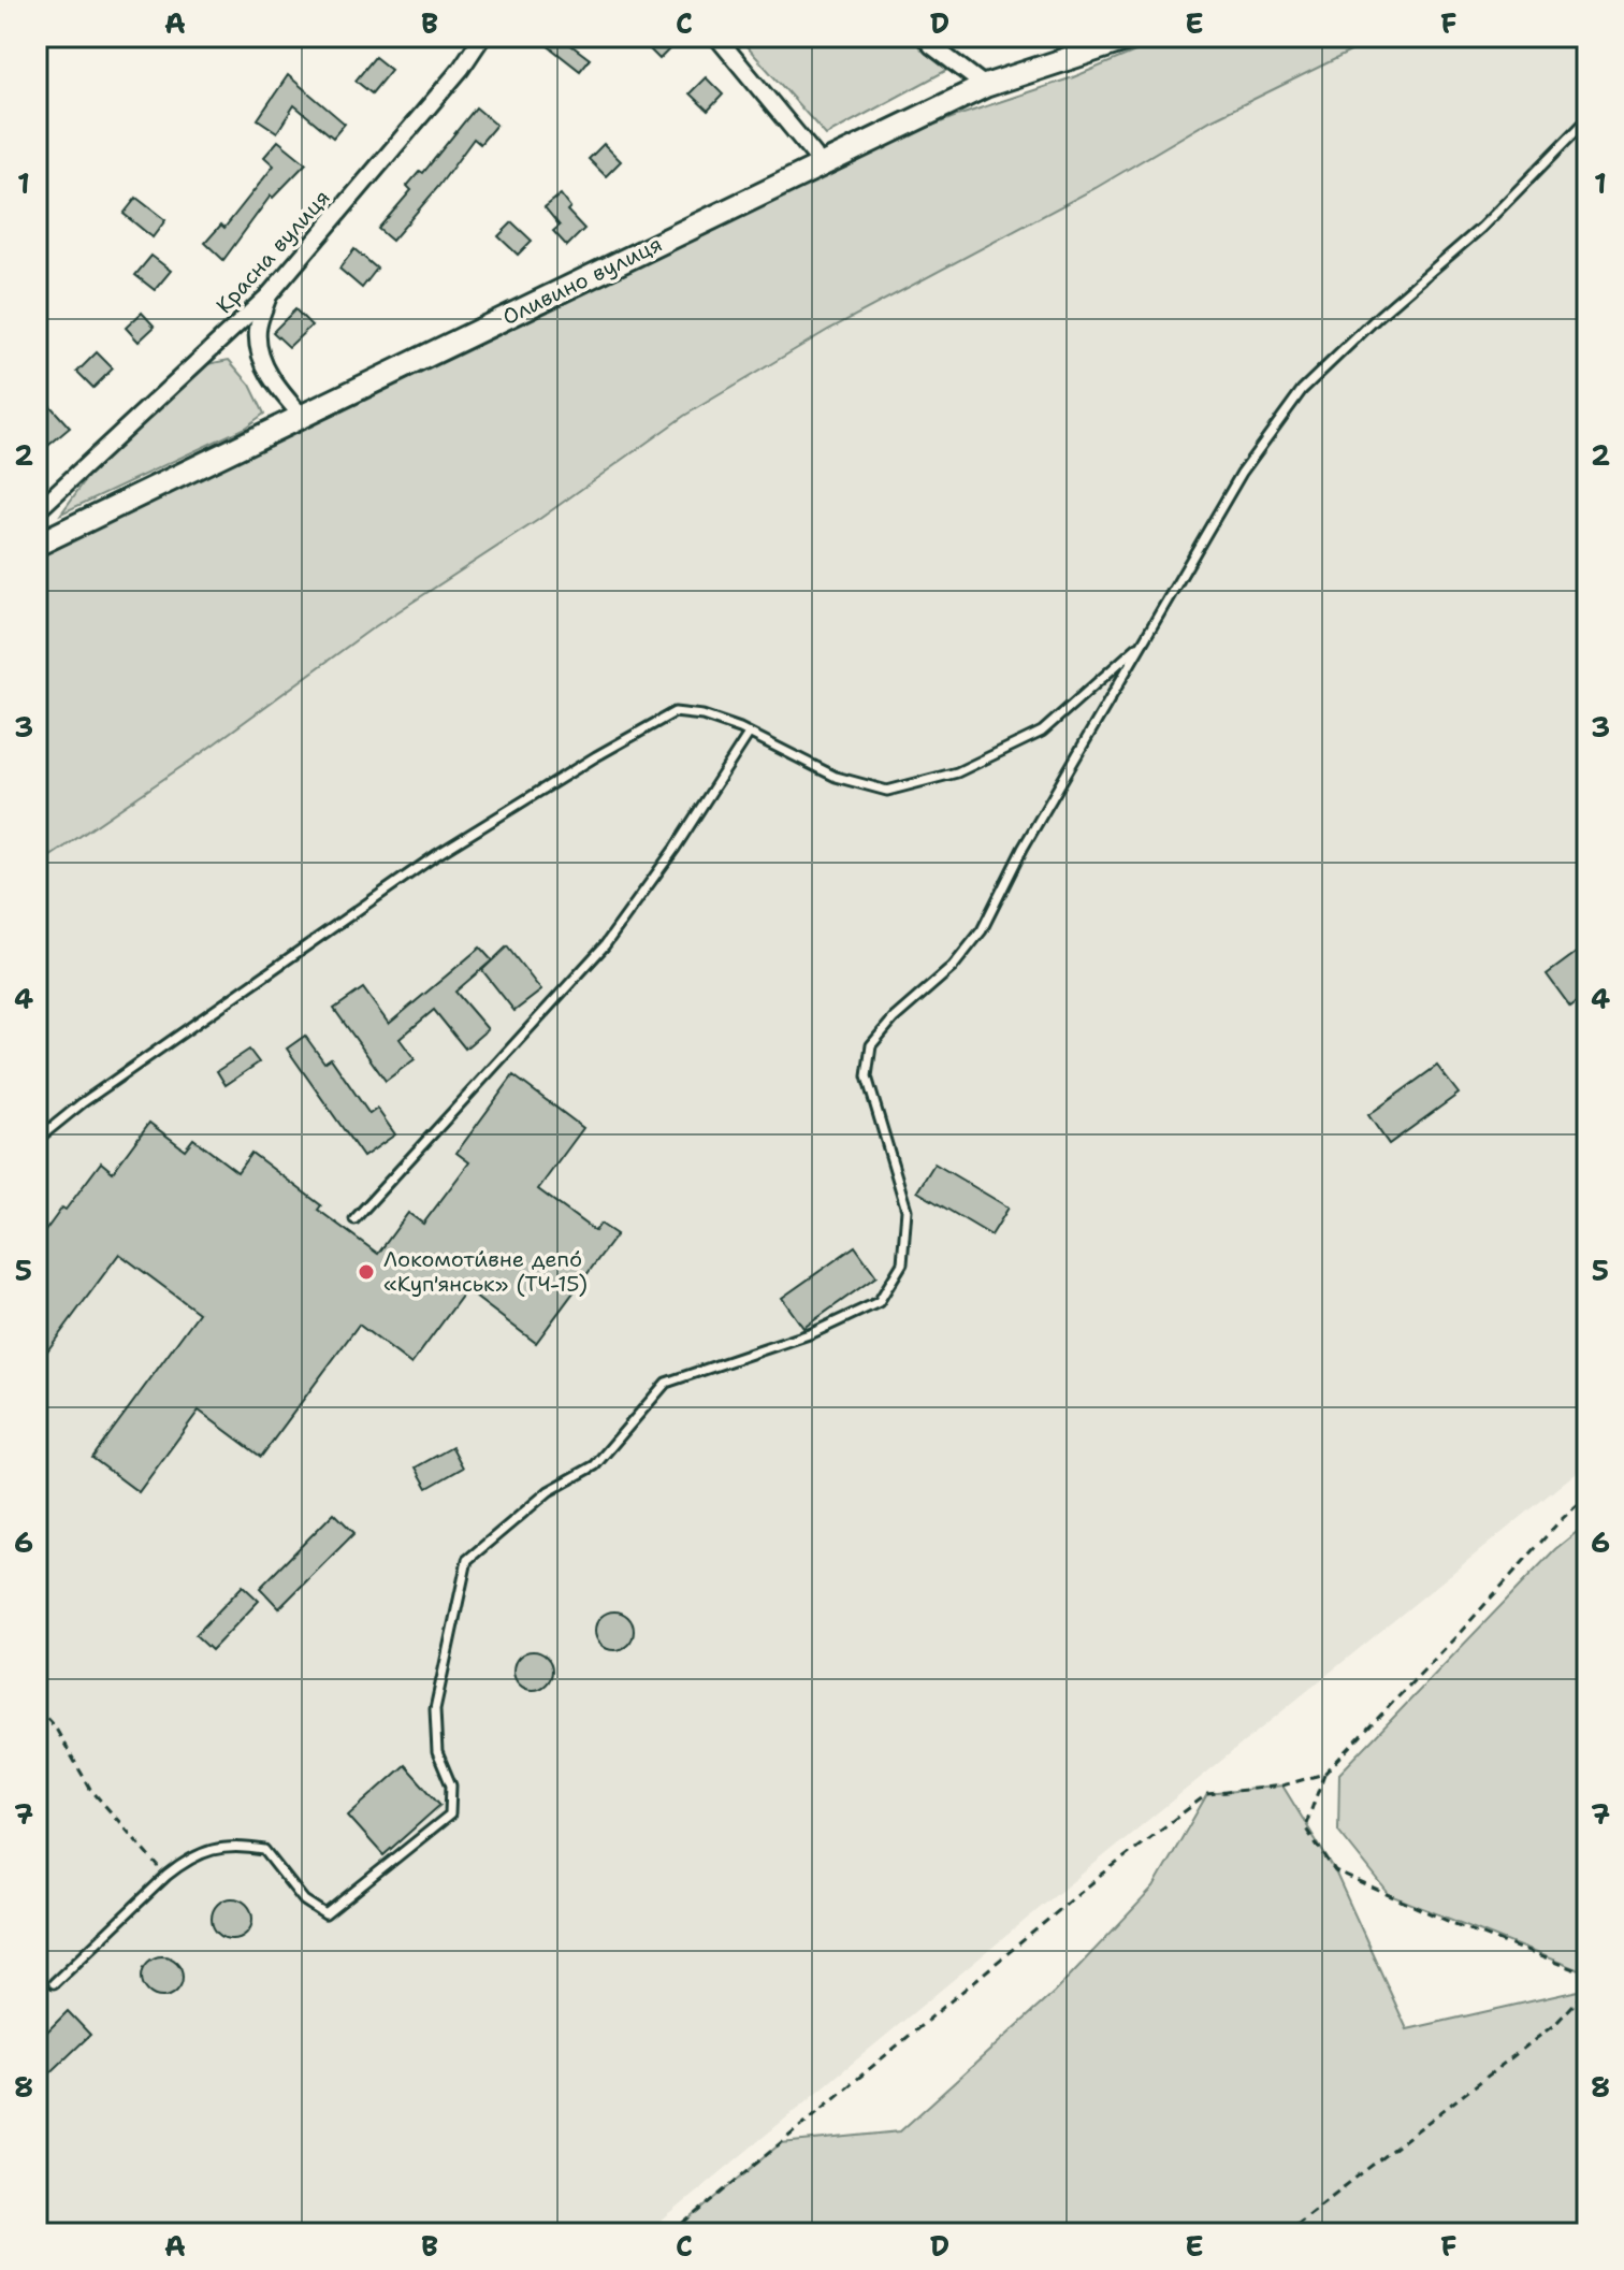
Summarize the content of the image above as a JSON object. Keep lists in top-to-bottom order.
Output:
{
  "streets": {
    "street": ["Красна вулиця", "Оливино вулиця"]
  },
  "places": ["Локомоти́вне депо́ «Куп'янськ» (ТЧ-15)"],
  "grid": {
    "columns": [
      "A",
      "B",
      "C",
      "D",
      "E",
      "F"
    ],
    "rows": [
      "1",
      "2",
      "3",
      "4",
      "5",
      "6",
      "7",
      "8"
    ]
  }
}
